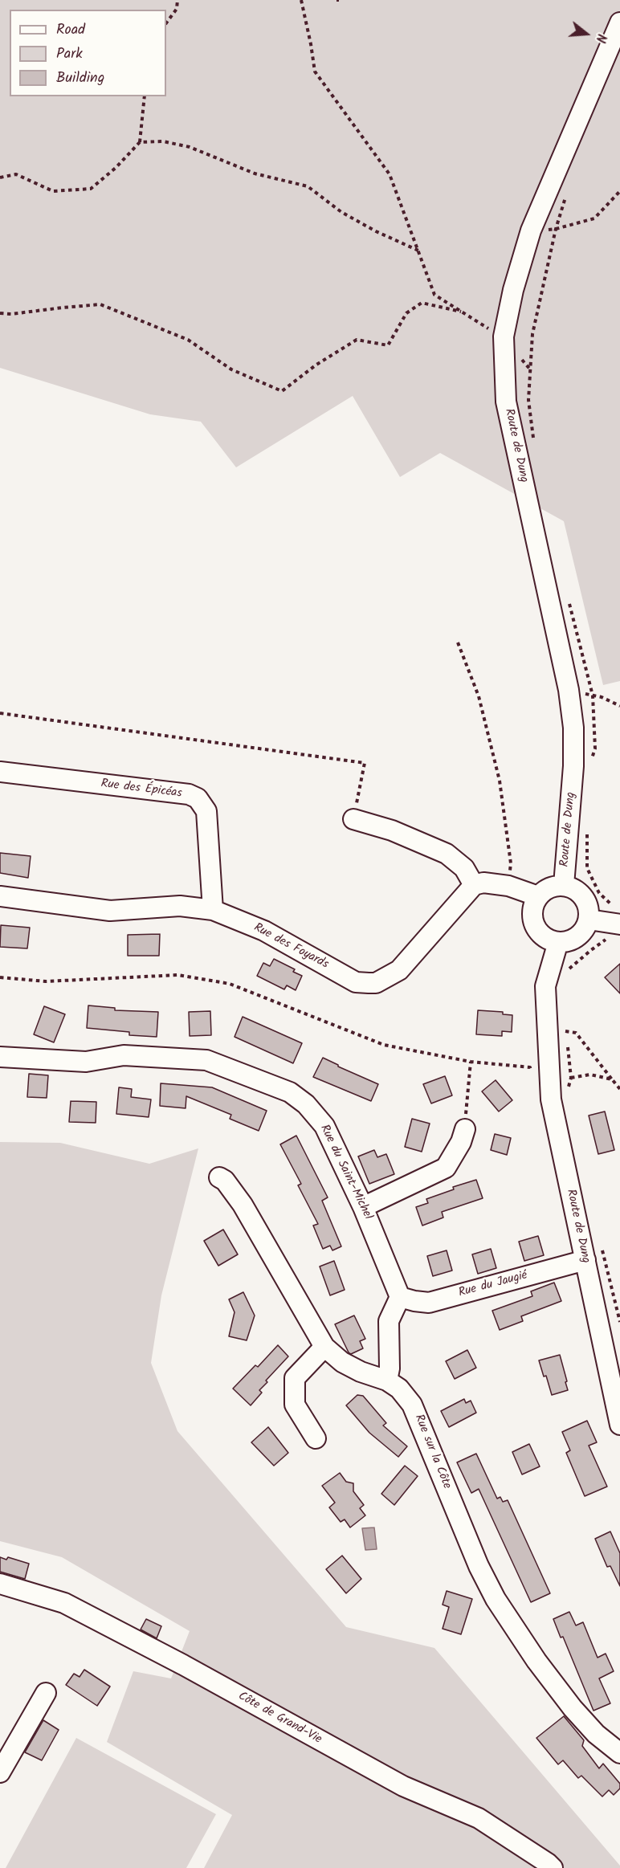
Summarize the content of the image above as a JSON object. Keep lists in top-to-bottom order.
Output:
{
  "streets": {
    "street": [
      "Route de Dung",
      "Rue des Épicéas",
      "Rue des Foyards",
      "Rue du Saint-Michel",
      "Rue du Jaugié",
      "Rue sur la Côte",
      "Côte de Grand-Vie"
    ]
  },
  "crossings": [
    ["Route de Dung", "Rue du Jaugié"],
    ["Rue des Épicéas", "Rue des Foyards"],
    ["Rue du Saint-Michel", "Rue du Jaugié"]
  ],
  "legend": ["Road", "Park", "Building"],
  "north": "right"
}
